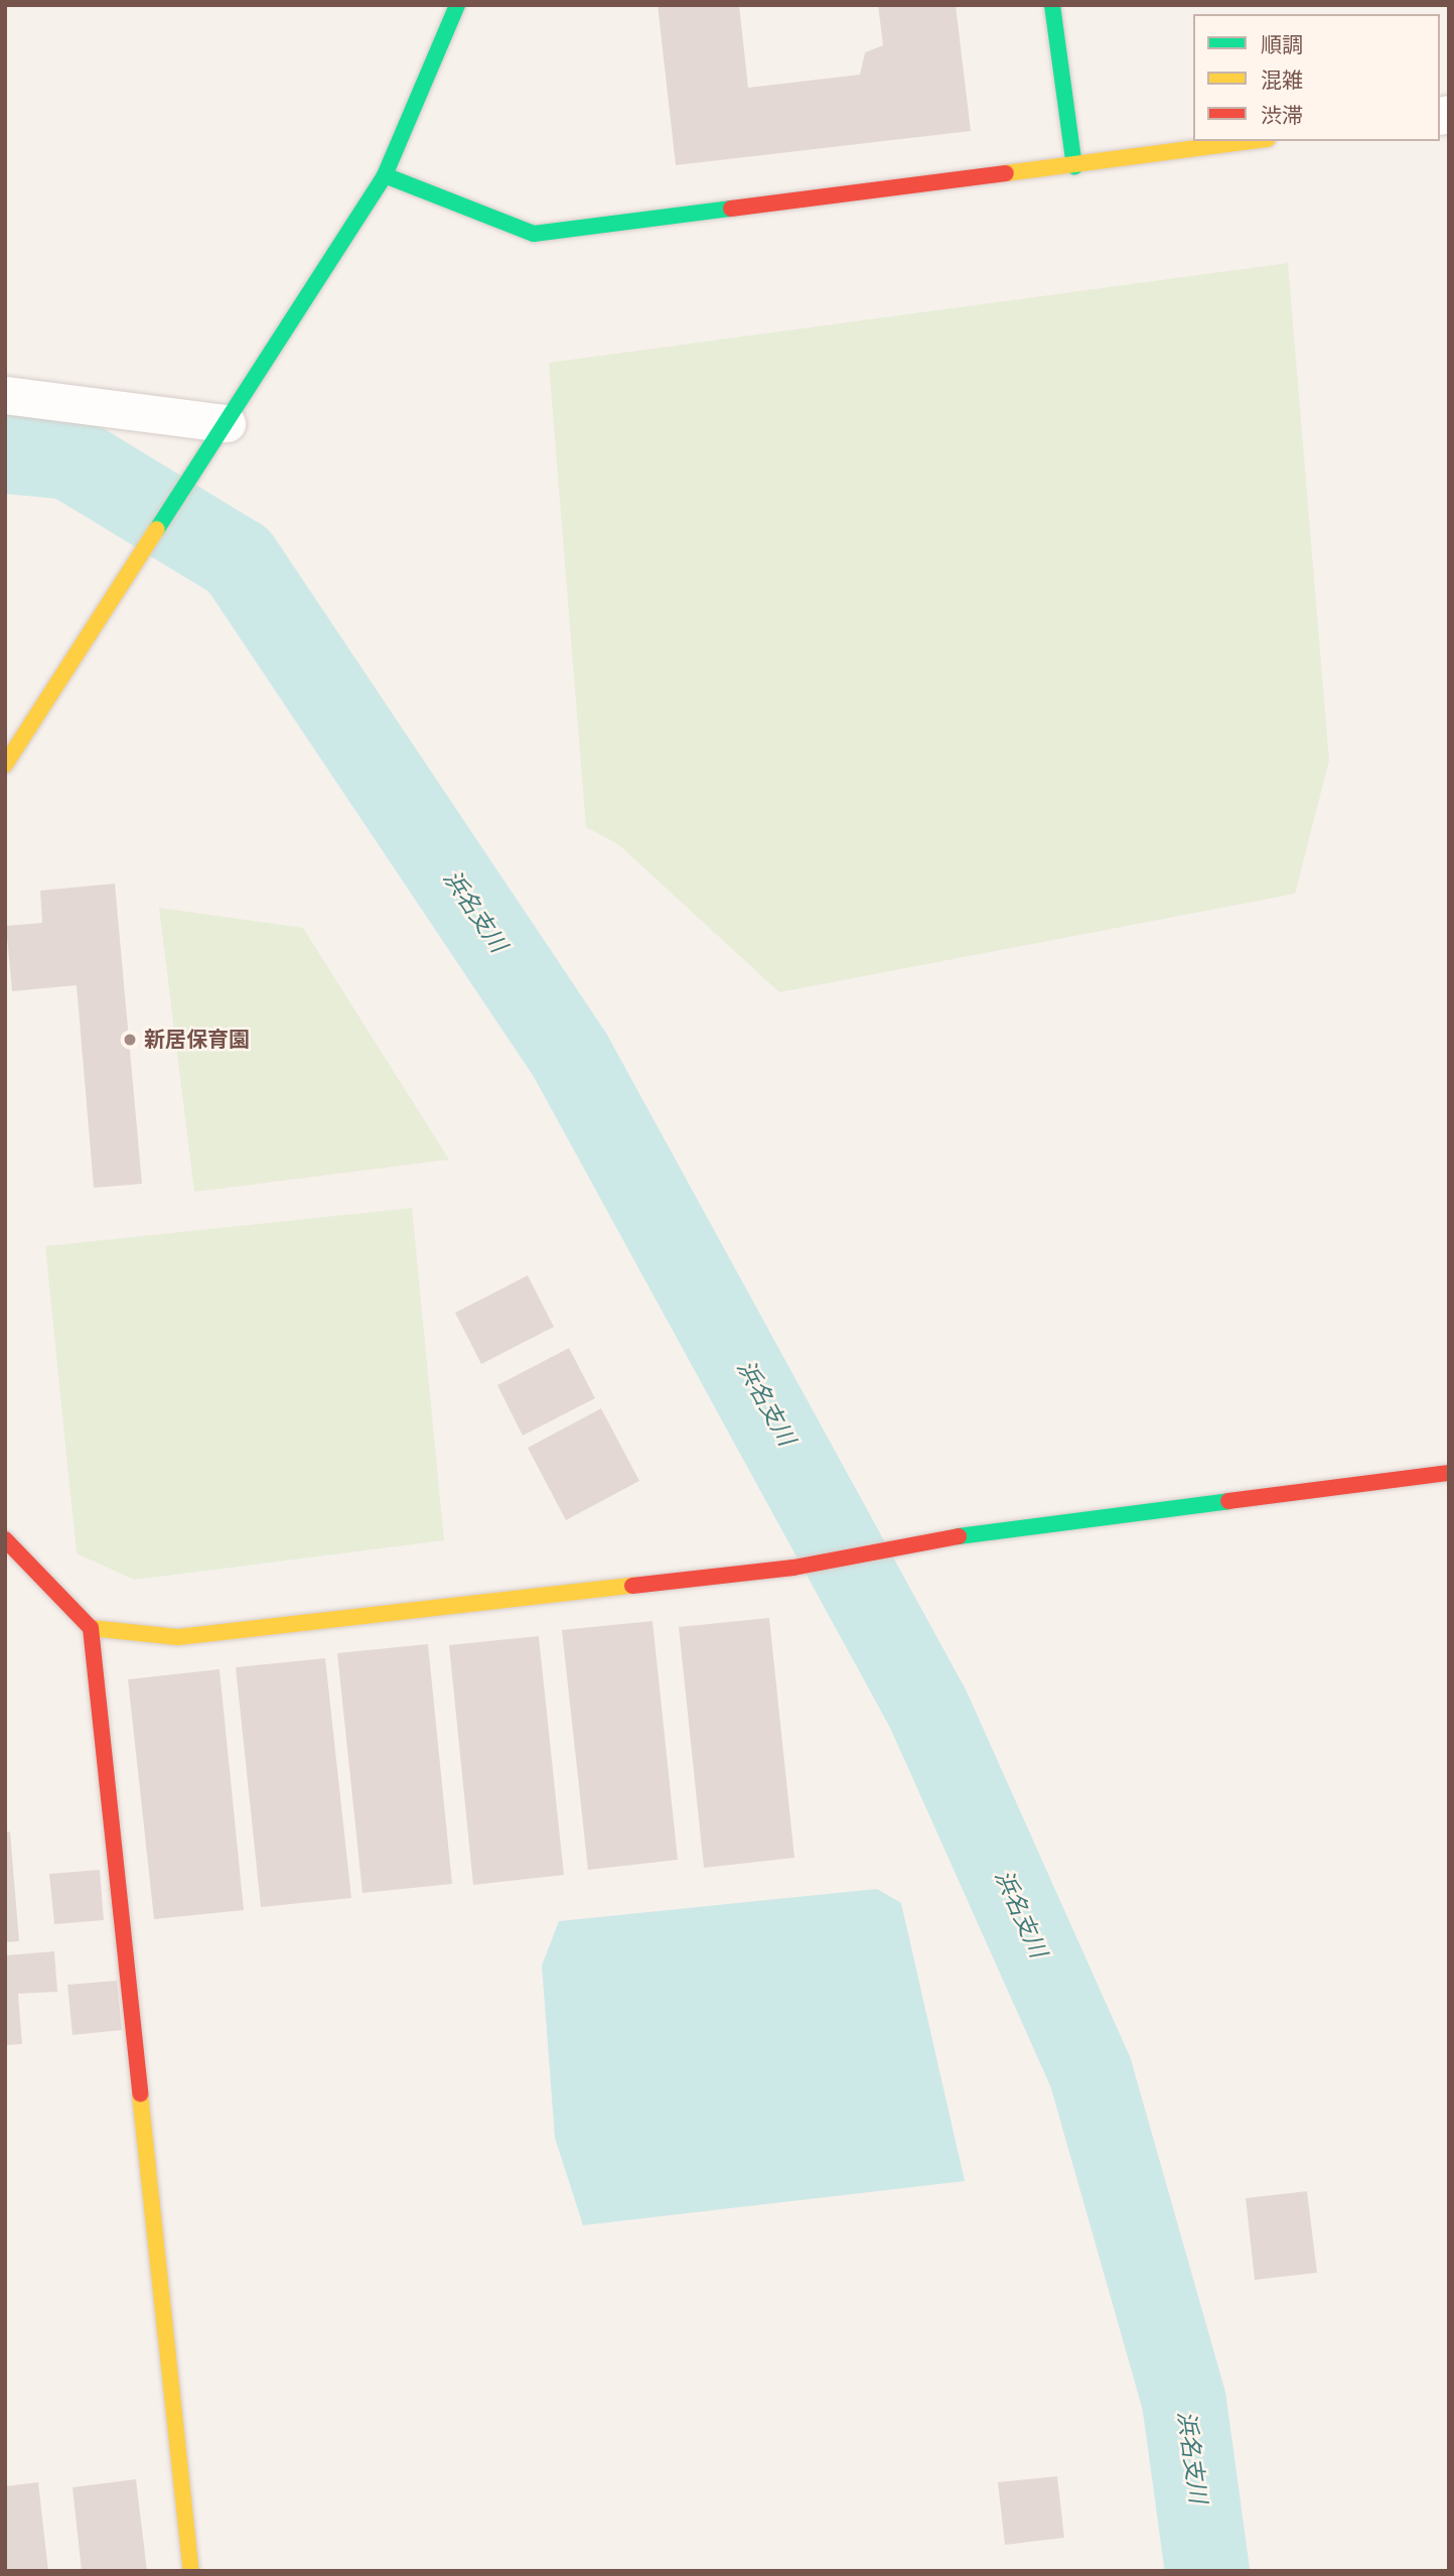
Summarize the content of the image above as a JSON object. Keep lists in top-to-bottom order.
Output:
{
  "water": ["浜名支川"],
  "places": ["新居保育園"],
  "legend": ["順調", "混雑", "渋滞"]
}
